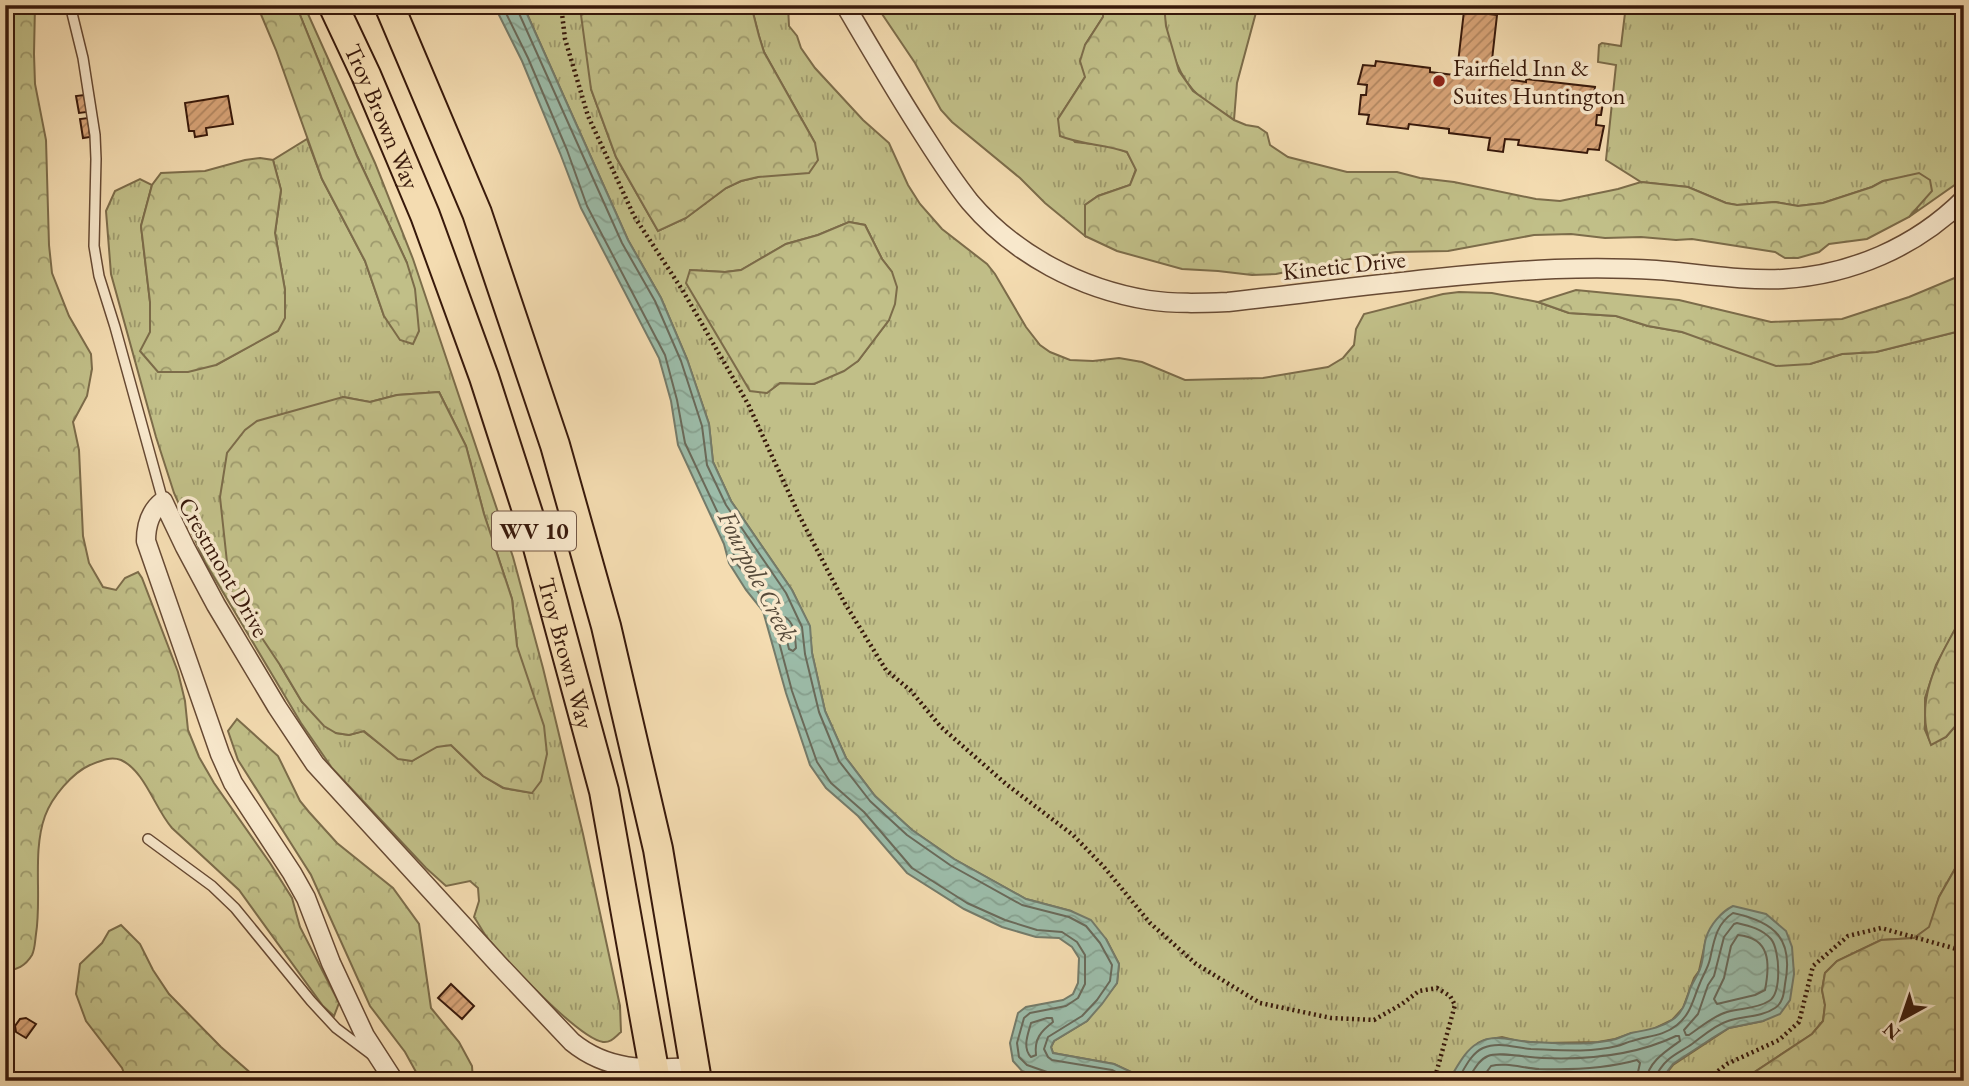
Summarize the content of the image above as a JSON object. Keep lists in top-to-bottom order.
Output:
{
  "streets": {
    "main road": ["Troy Brown Way", "WV 10"],
    "street": ["Kinetic Drive", "Crestmont Drive"]
  },
  "crossings": [
    ["Troy Brown Way", "Crestmont Drive"]
  ],
  "water": ["Fourpole Creek"],
  "places": ["Fairfield Inn & Suites Huntington"],
  "north": "bottom left"
}
